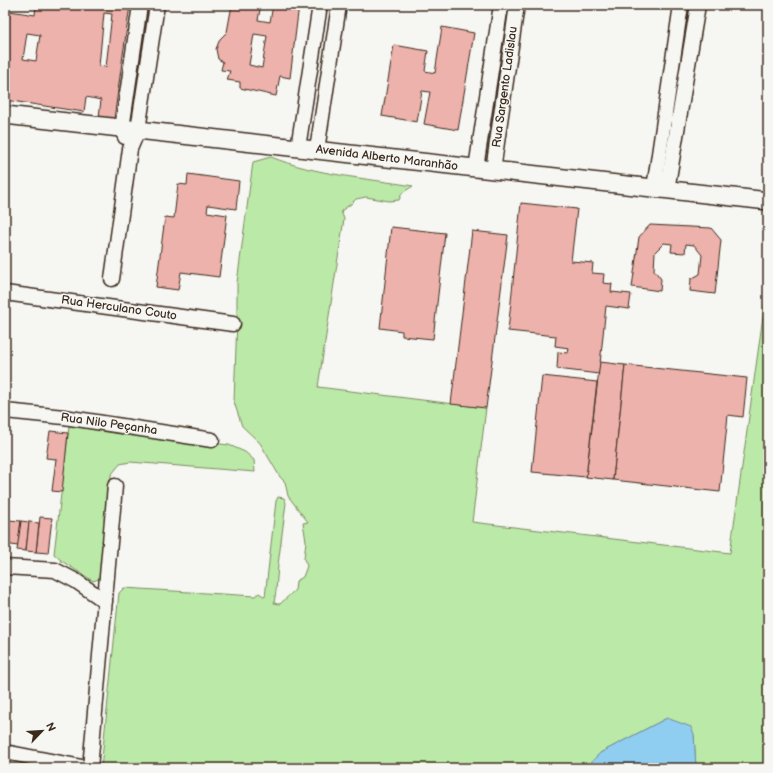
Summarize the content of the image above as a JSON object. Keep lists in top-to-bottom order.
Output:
{
  "streets": {
    "street": [
      "Rua Sargento Ladislau",
      "Avenida Alberto Maranhão",
      "Rua Herculano Couto",
      "Rua Nilo Peçanha"
    ]
  },
  "crossings": [
    ["Rua Sargento Ladislau", "Avenida Alberto Maranhão"]
  ],
  "north": "top right"
}
